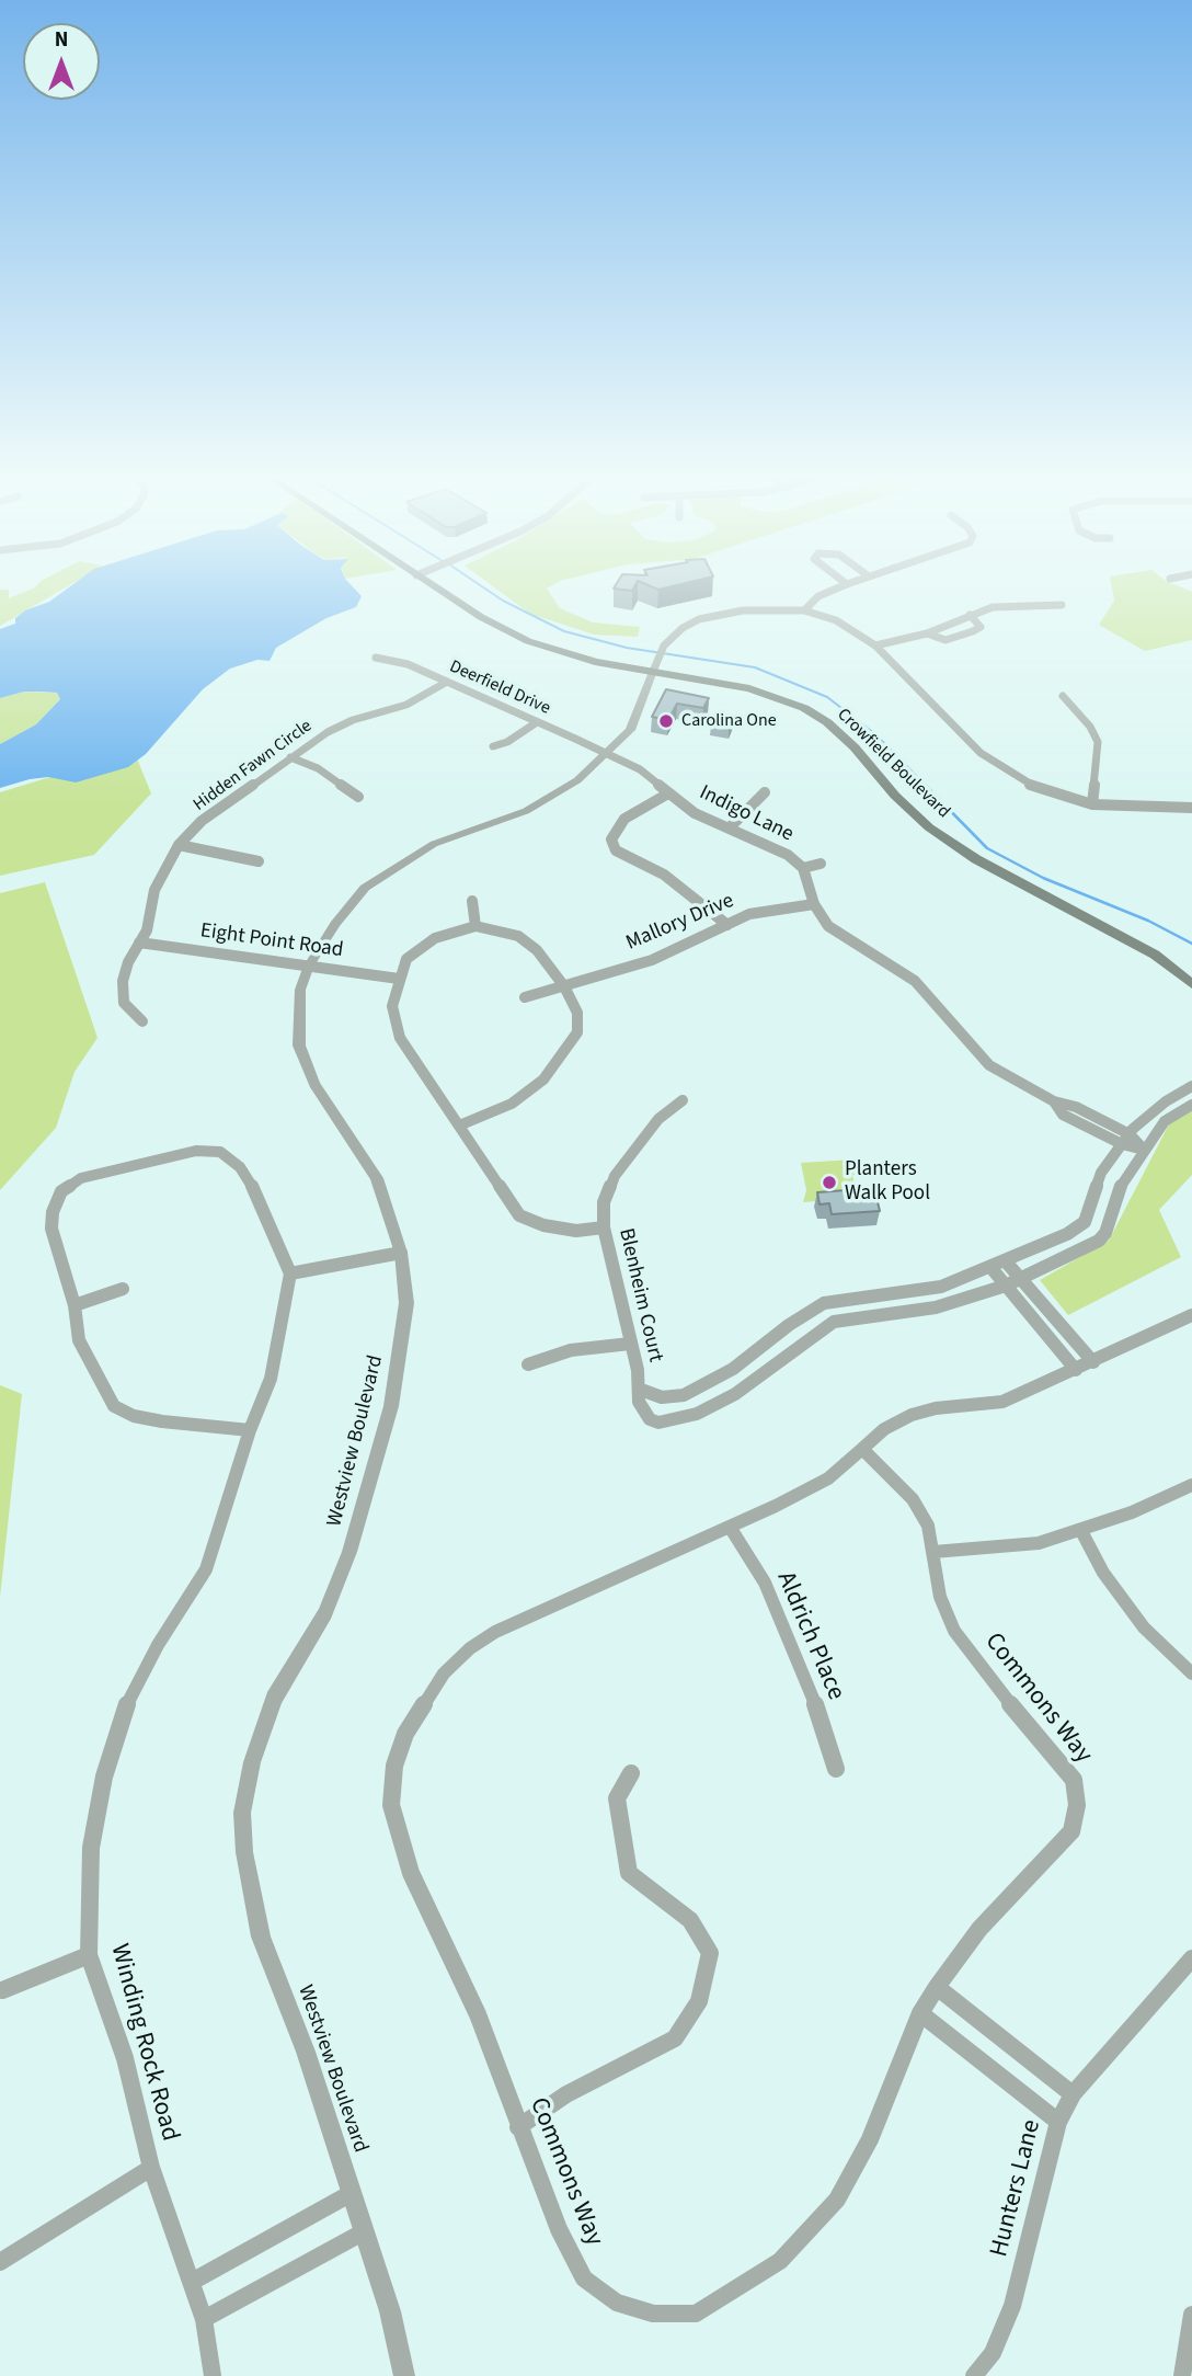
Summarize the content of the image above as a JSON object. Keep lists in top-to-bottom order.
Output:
{
  "streets": {
    "main road": ["Crowfield Boulevard"],
    "street": [
      "Deerfield Drive",
      "Hidden Fawn Circle",
      "Indigo Lane",
      "Mallory Drive",
      "Eight Point Road",
      "Blenheim Court",
      "Westview Boulevard",
      "Aldrich Place",
      "Commons Way",
      "Winding Rock Road",
      "Hunters Lane"
    ]
  },
  "crossings": [
    ["Deerfield Drive", "Hidden Fawn Circle"],
    ["Deerfield Drive", "Indigo Lane"],
    ["Deerfield Drive", "Westview Boulevard"],
    ["Crowfield Boulevard", "Westview Boulevard"],
    ["Hidden Fawn Circle", "Eight Point Road"],
    ["Indigo Lane", "Mallory Drive"],
    ["Indigo Lane", "Westview Boulevard"],
    ["Mallory Drive", "Eight Point Road"],
    ["Eight Point Road", "Westview Boulevard"],
    ["Aldrich Place", "Commons Way"]
  ],
  "places": ["Carolina One", "Planters Walk Pool"],
  "north": "top"
}
